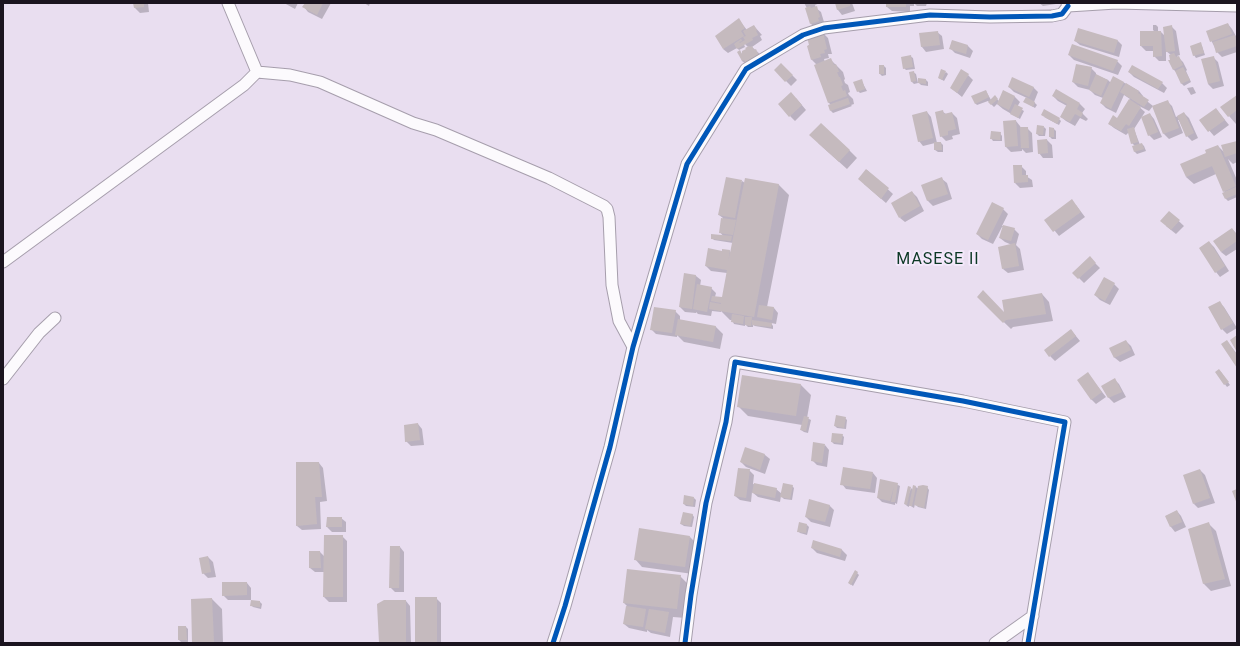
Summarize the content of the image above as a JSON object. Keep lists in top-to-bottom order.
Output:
{
  "districts": ["MASESE II"]
}
